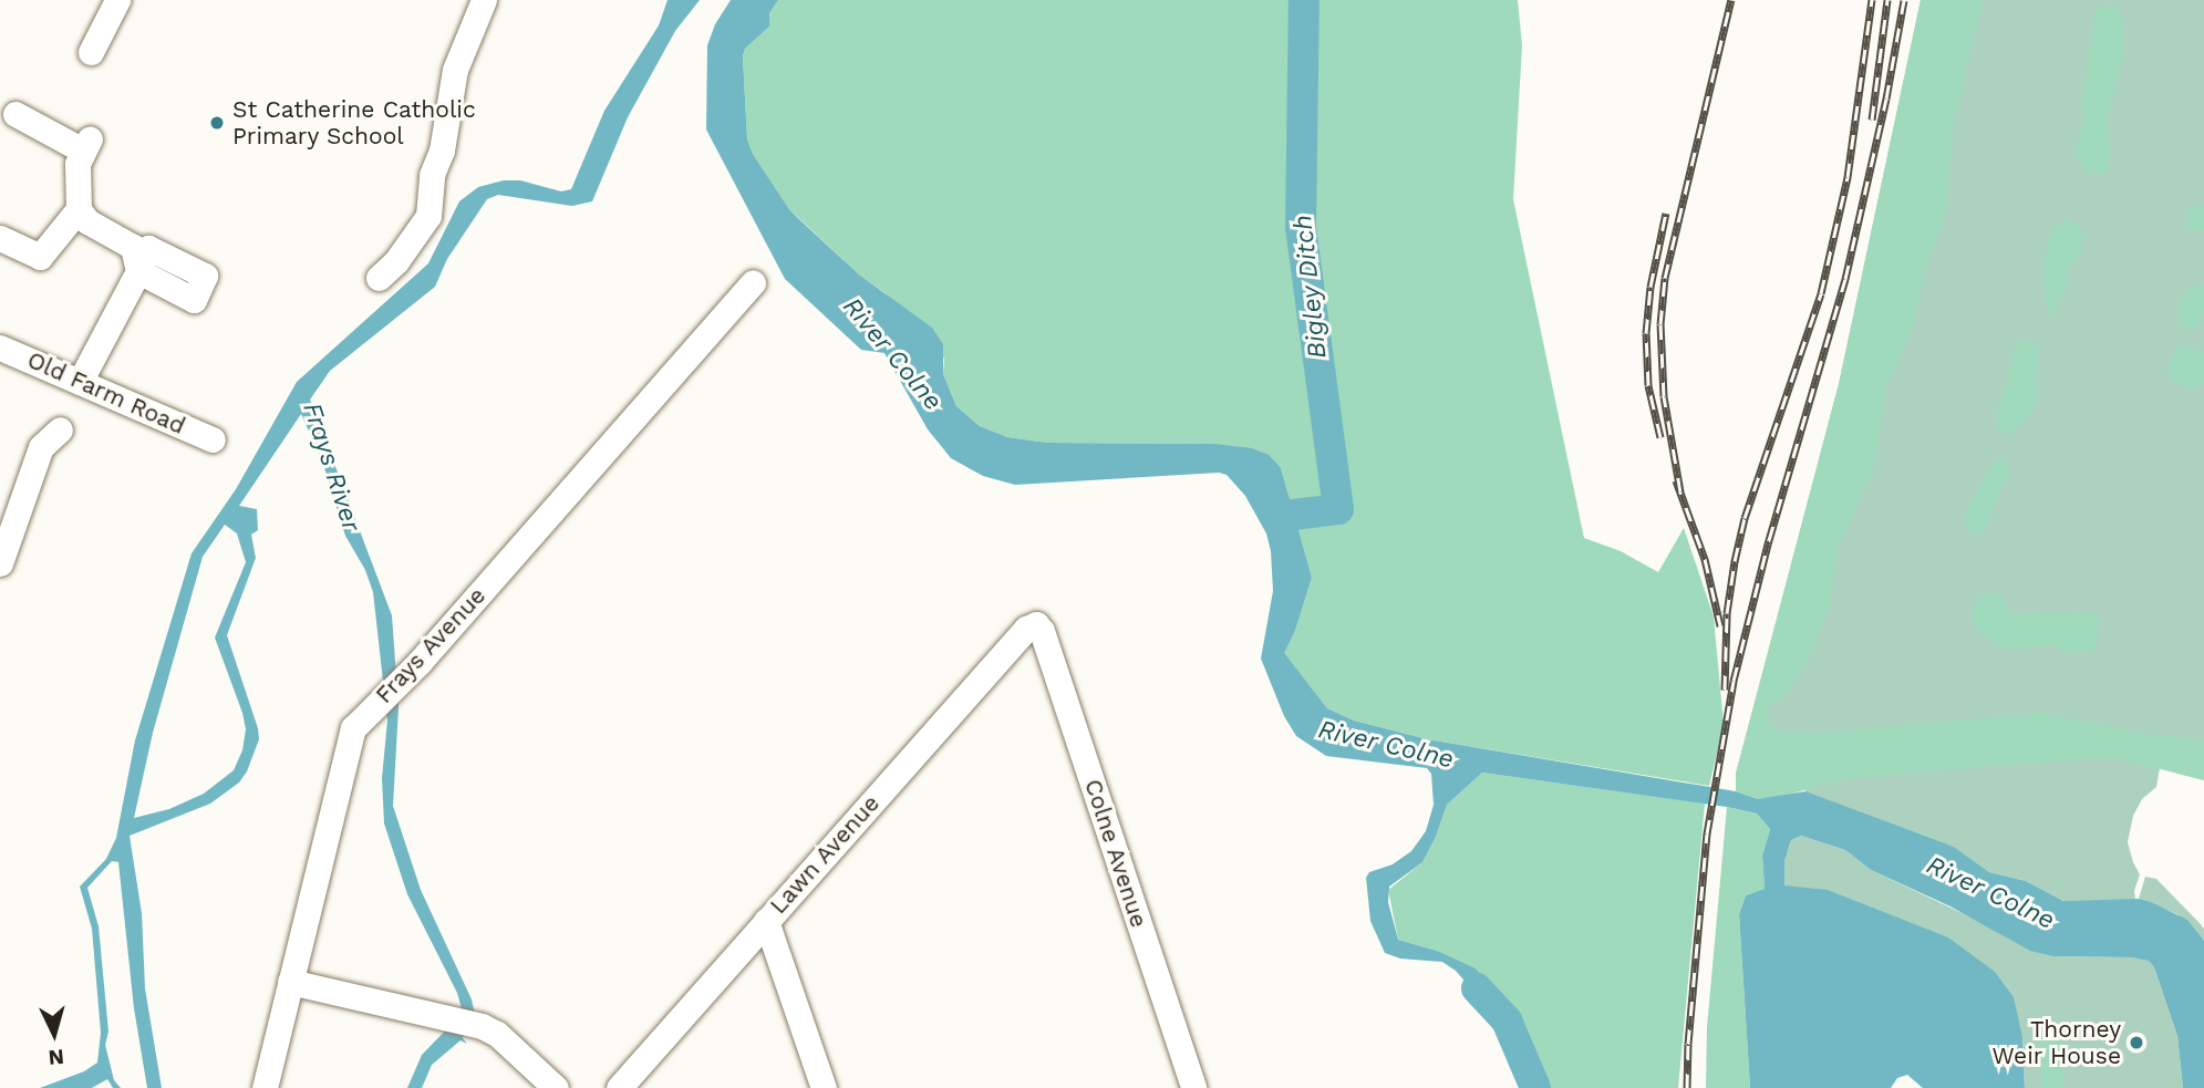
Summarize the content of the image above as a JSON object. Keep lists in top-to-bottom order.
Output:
{
  "streets": {
    "street": [
      "Old Farm Road",
      "Frays Avenue",
      "Colne Avenue",
      "Lawn Avenue"
    ]
  },
  "crossings": [
    ["Colne Avenue", "Lawn Avenue"]
  ],
  "water": ["Bigley Ditch", "River Colne", "Frays River"],
  "places": ["St Catherine Catholic Primary School", "Thorney Weir House"],
  "north": "bottom"
}
